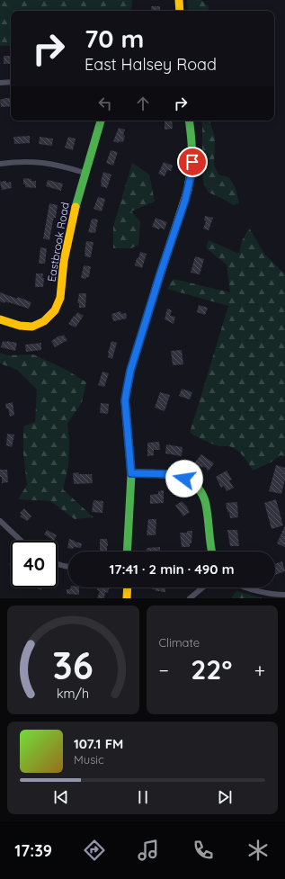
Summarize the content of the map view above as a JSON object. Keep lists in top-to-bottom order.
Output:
{
  "streets": {
    "street": ["Eastbrook Road"]
  },
  "page": {
    "turn": ["70 m", "East Halsey Road"],
    "limit": "40",
    "trip": "17:41 · 2 min · 490 m",
    "tile": "Climate",
    "heat": ["−", "22°", "+"],
    "song": ["107.1 FM", "Music"],
    "tabs": "17:39",
    "gauge": ["36", "km/h"]
  }
}
